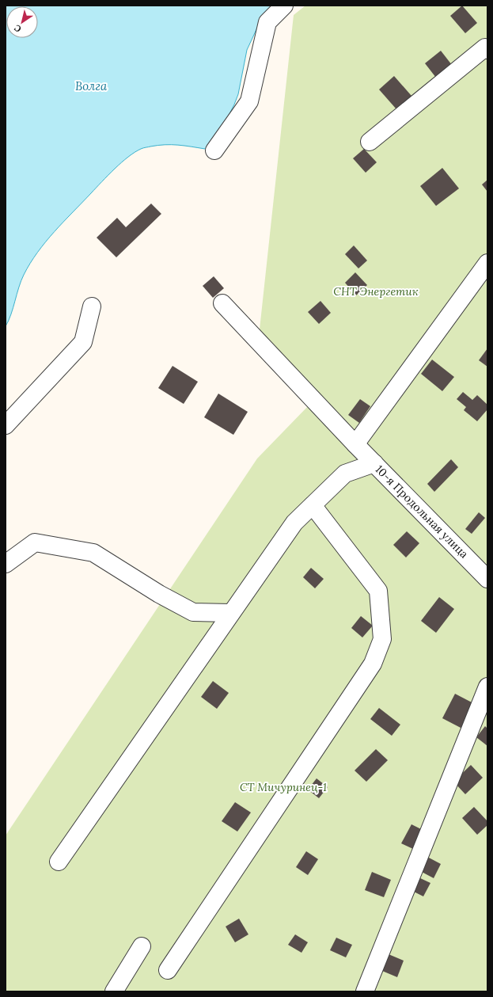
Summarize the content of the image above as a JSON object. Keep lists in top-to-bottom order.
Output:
{
  "streets": {
    "street": ["10-я Продольная улица"]
  },
  "water": ["Волга"],
  "parks": ["СНТ Энергетик", "СТ Мичуринец-1"],
  "north": "bottom left"
}
